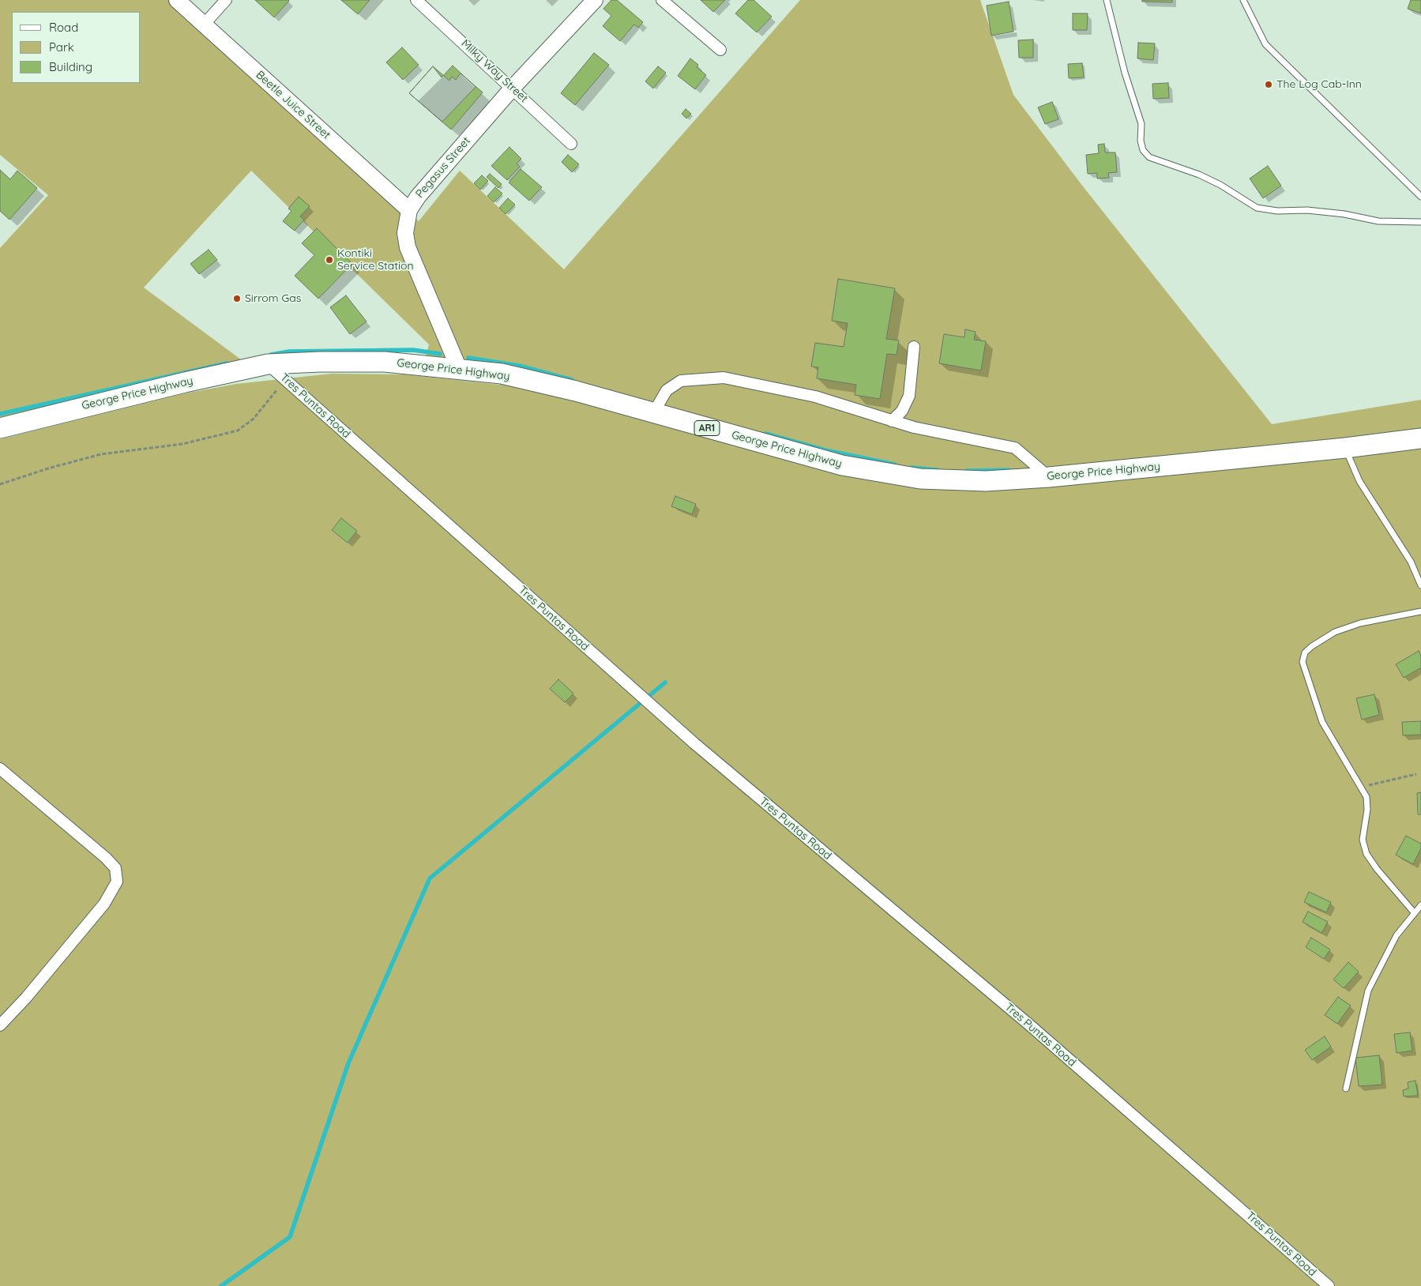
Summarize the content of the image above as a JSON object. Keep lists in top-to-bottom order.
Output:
{
  "streets": {
    "highway": ["George Price Highway", "AR1"],
    "street": [
      "Milky Way Street",
      "Beetle Juice Street",
      "Pegasus Street",
      "Tres Puntas Road"
    ]
  },
  "crossings": [
    ["Milky Way Street", "Pegasus Street"],
    ["Beetle Juice Street", "Pegasus Street"],
    ["Pegasus Street", "George Price Highway"],
    ["George Price Highway", "Tres Puntas Road"]
  ],
  "places": ["The Log Cab-Inn", "Kontiki Service Station", "Sirrom Gas"],
  "legend": ["Road", "Park", "Building"]
}
